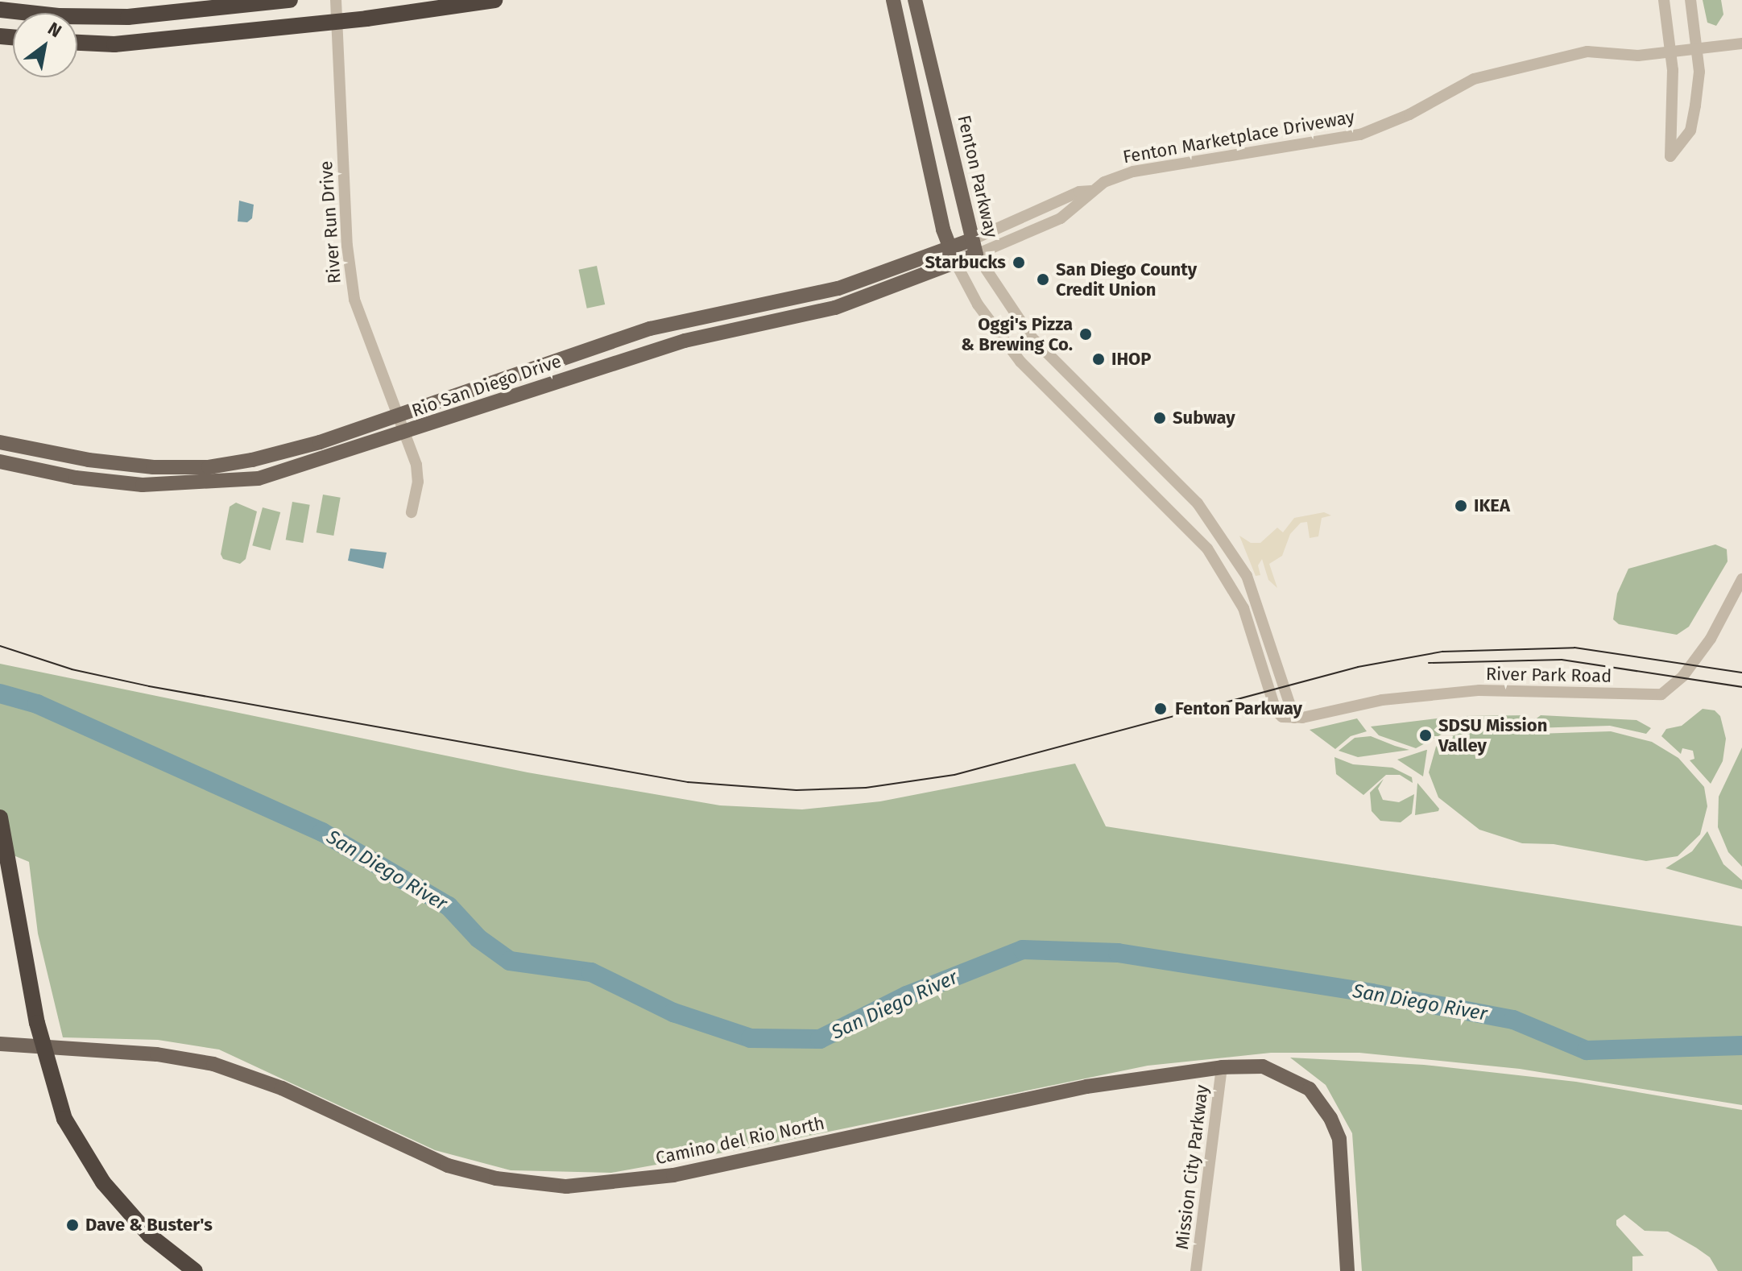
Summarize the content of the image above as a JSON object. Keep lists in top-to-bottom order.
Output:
{
  "streets": {
    "main road": ["Fenton Parkway", "Rio San Diego Drive", "Camino del Rio North"],
    "street": [
      "Fenton Marketplace Driveway",
      "River Run Drive",
      "River Park Road",
      "Mission City Parkway"
    ]
  },
  "crossings": [
    ["Fenton Marketplace Driveway", "Fenton Parkway"],
    ["Fenton Marketplace Driveway", "Rio San Diego Drive"],
    ["Fenton Parkway", "Rio San Diego Drive"],
    ["Fenton Parkway", "River Park Road"],
    ["River Run Drive", "Rio San Diego Drive"],
    ["Camino del Rio North", "Mission City Parkway"]
  ],
  "water": ["San Diego River"],
  "places": [
    "Starbucks",
    "San Diego County Credit Union",
    "Oggi's Pizza & Brewing Co.",
    "IHOP",
    "Subway",
    "IKEA",
    "Fenton Parkway",
    "SDSU Mission Valley",
    "Dave & Buster's"
  ],
  "north": "top right"
}
